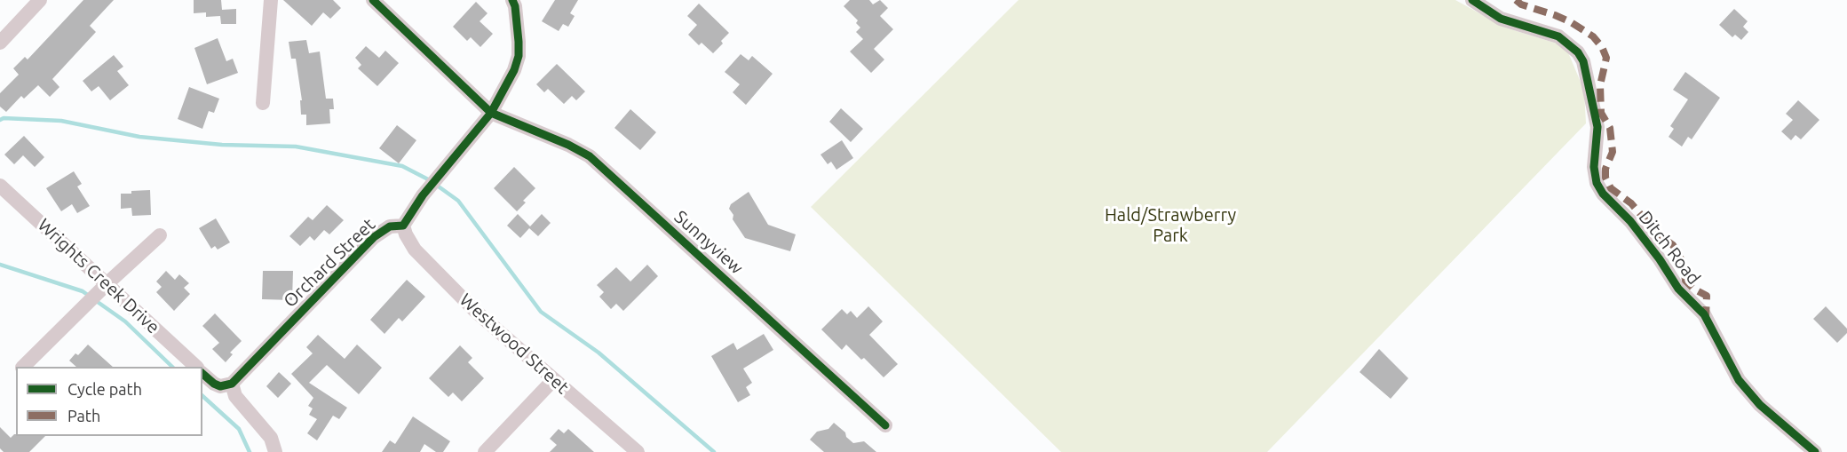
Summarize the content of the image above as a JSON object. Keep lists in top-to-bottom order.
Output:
{
  "streets": {
    "street": [
      "Sunnyview",
      "Ditch Road",
      "Orchard Street",
      "Wrights Creek Drive",
      "Westwood Street"
    ]
  },
  "crossings": [
    ["Sunnyview", "Orchard Street"],
    ["Orchard Street", "Westwood Street"]
  ],
  "parks": ["Hald/Strawberry Park"],
  "legend": ["Cycle path", "Path"]
}
